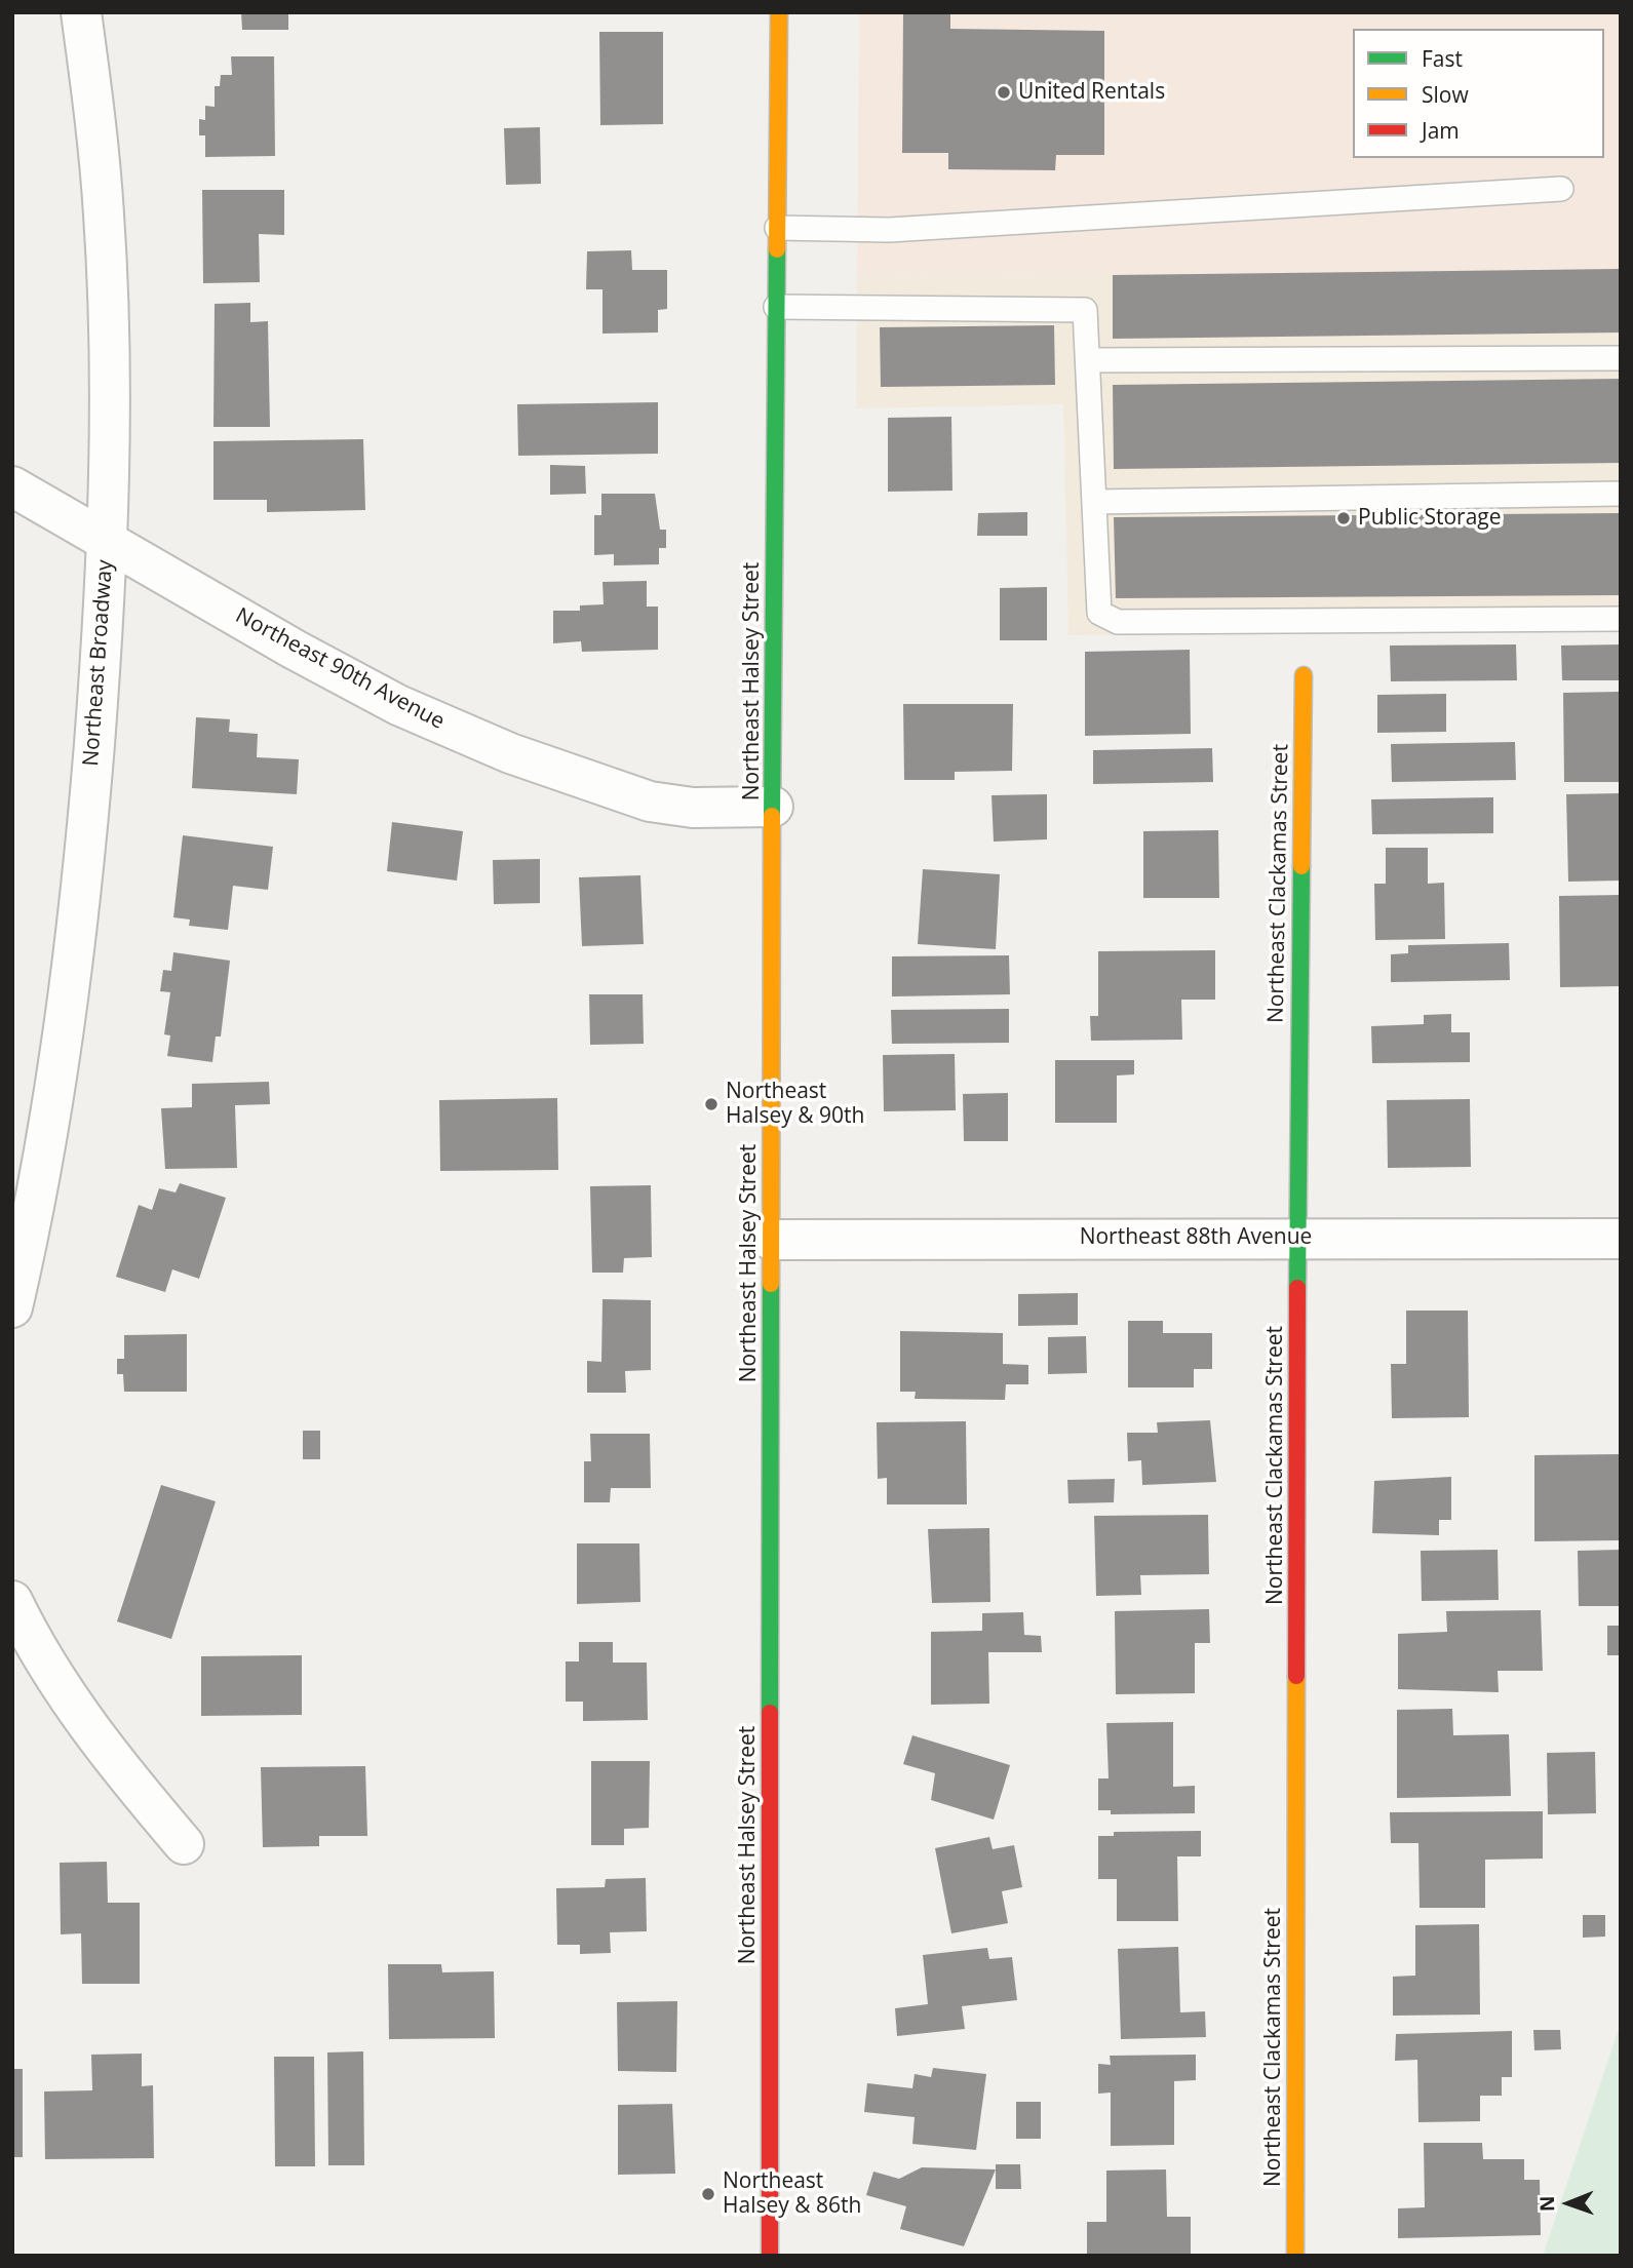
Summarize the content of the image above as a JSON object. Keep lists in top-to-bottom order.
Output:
{
  "streets": {
    "main road": ["Northeast Halsey Street", "Northeast Clackamas Street"],
    "street": ["Northeast Broadway", "Northeast 90th Avenue", "Northeast 88th Avenue"]
  },
  "crossings": [
    ["Northeast Broadway", "Northeast 90th Avenue"],
    ["Northeast 90th Avenue", "Northeast Halsey Street"],
    ["Northeast Halsey Street", "Northeast 88th Avenue"],
    ["Northeast Clackamas Street", "Northeast 88th Avenue"]
  ],
  "places": [
    "United Rentals",
    "Public Storage",
    "Northeast Halsey & 90th",
    "Northeast Halsey & 86th"
  ],
  "legend": ["Fast", "Slow", "Jam"],
  "north": "left"
}
